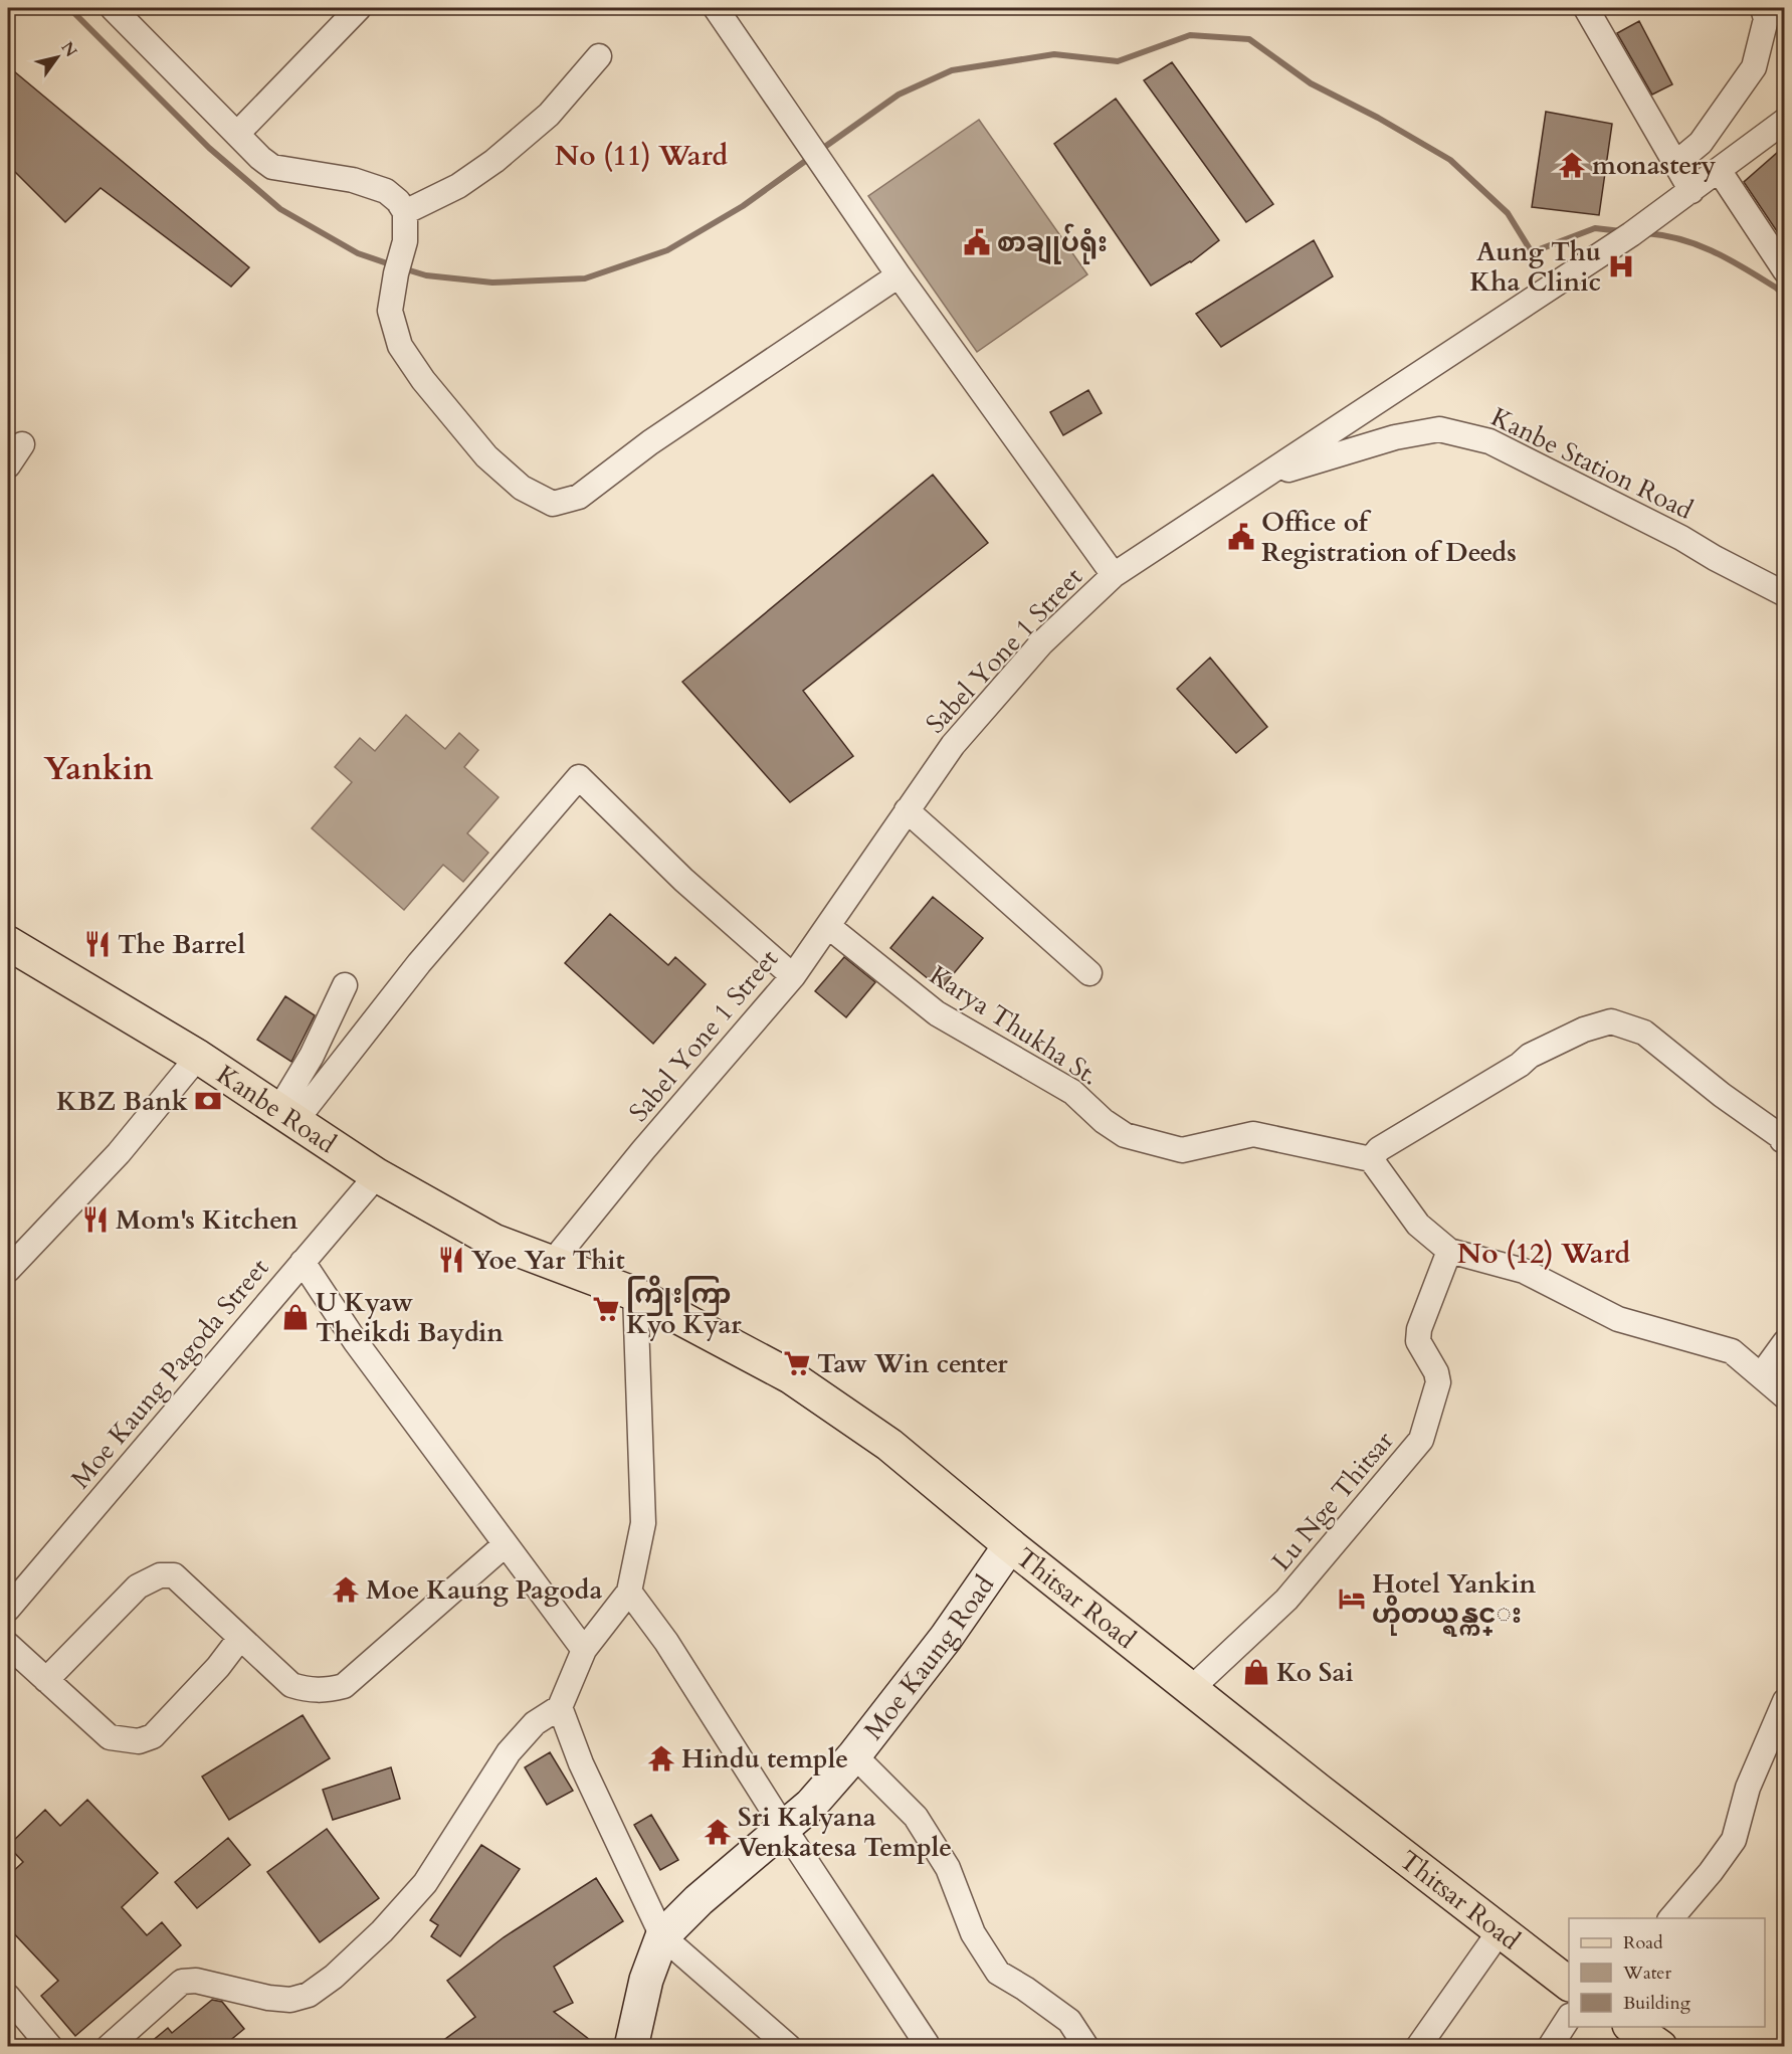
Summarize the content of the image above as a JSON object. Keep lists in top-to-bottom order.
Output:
{
  "streets": {
    "main road": ["Kanbe Road", "Thitsar Road", "Moe Kaung Road"],
    "street": [
      "Kanbe Station Road",
      "Sabel Yone 1 Street",
      "Karya Thukha St.",
      "Moe Kaung Pagoda Street",
      "Lu Nge Thitsar"
    ]
  },
  "crossings": [
    ["Kanbe Station Road", "Sabel Yone 1 Street"],
    ["Sabel Yone 1 Street", "Karya Thukha St."],
    ["Sabel Yone 1 Street", "Kanbe Road"],
    ["Sabel Yone 1 Street", "Thitsar Road"],
    ["Kanbe Road", "Moe Kaung Pagoda Street"],
    ["Kanbe Road", "Thitsar Road"],
    ["Lu Nge Thitsar", "Thitsar Road"],
    ["Thitsar Road", "Moe Kaung Road"]
  ],
  "districts": ["No (11) Ward", "Yankin", "No (12) Ward"],
  "places": {
    "temple": [
      "monastery",
      "Moe Kaung Pagoda",
      "Hindu temple",
      "Sri Kalyana Venkatesa Temple"
    ],
    "public building": ["စာချုပ်ရုံး", "Office of Registration of Deeds"],
    "hospital": ["Aung Thu Kha Clinic"],
    "restaurant": ["The Barrel", "Mom's Kitchen", "Yoe Yar Thit"],
    "bank": ["KBZ Bank"],
    "supermarket": ["ကြိုးကြာ Kyo Kyar", "Taw Win center"],
    "shop": ["U Kyaw Theikdi Baydin", "Ko Sai"],
    "hotel": ["Hotel Yankin ဟိုတယ္ရန္ကင္း"]
  },
  "legend": ["Road", "Water", "Building"],
  "north": "top right"
}
